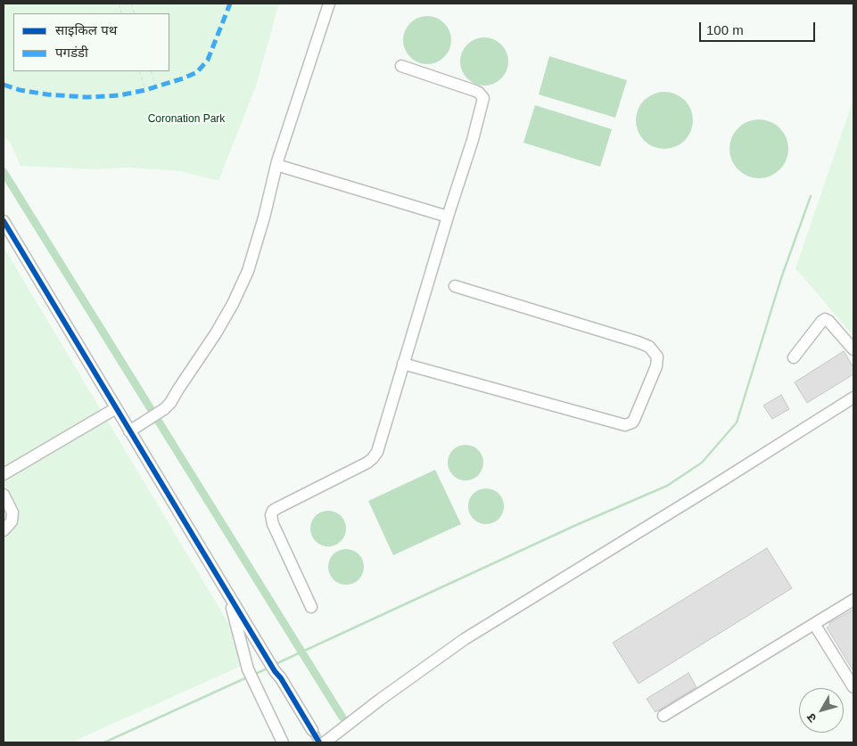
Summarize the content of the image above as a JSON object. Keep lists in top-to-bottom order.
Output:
{
  "parks": ["Coronation Park"],
  "legend": ["साइकिल पथ", "पगडंडी"],
  "scale_bar": "100 m",
  "north": "bottom left"
}
